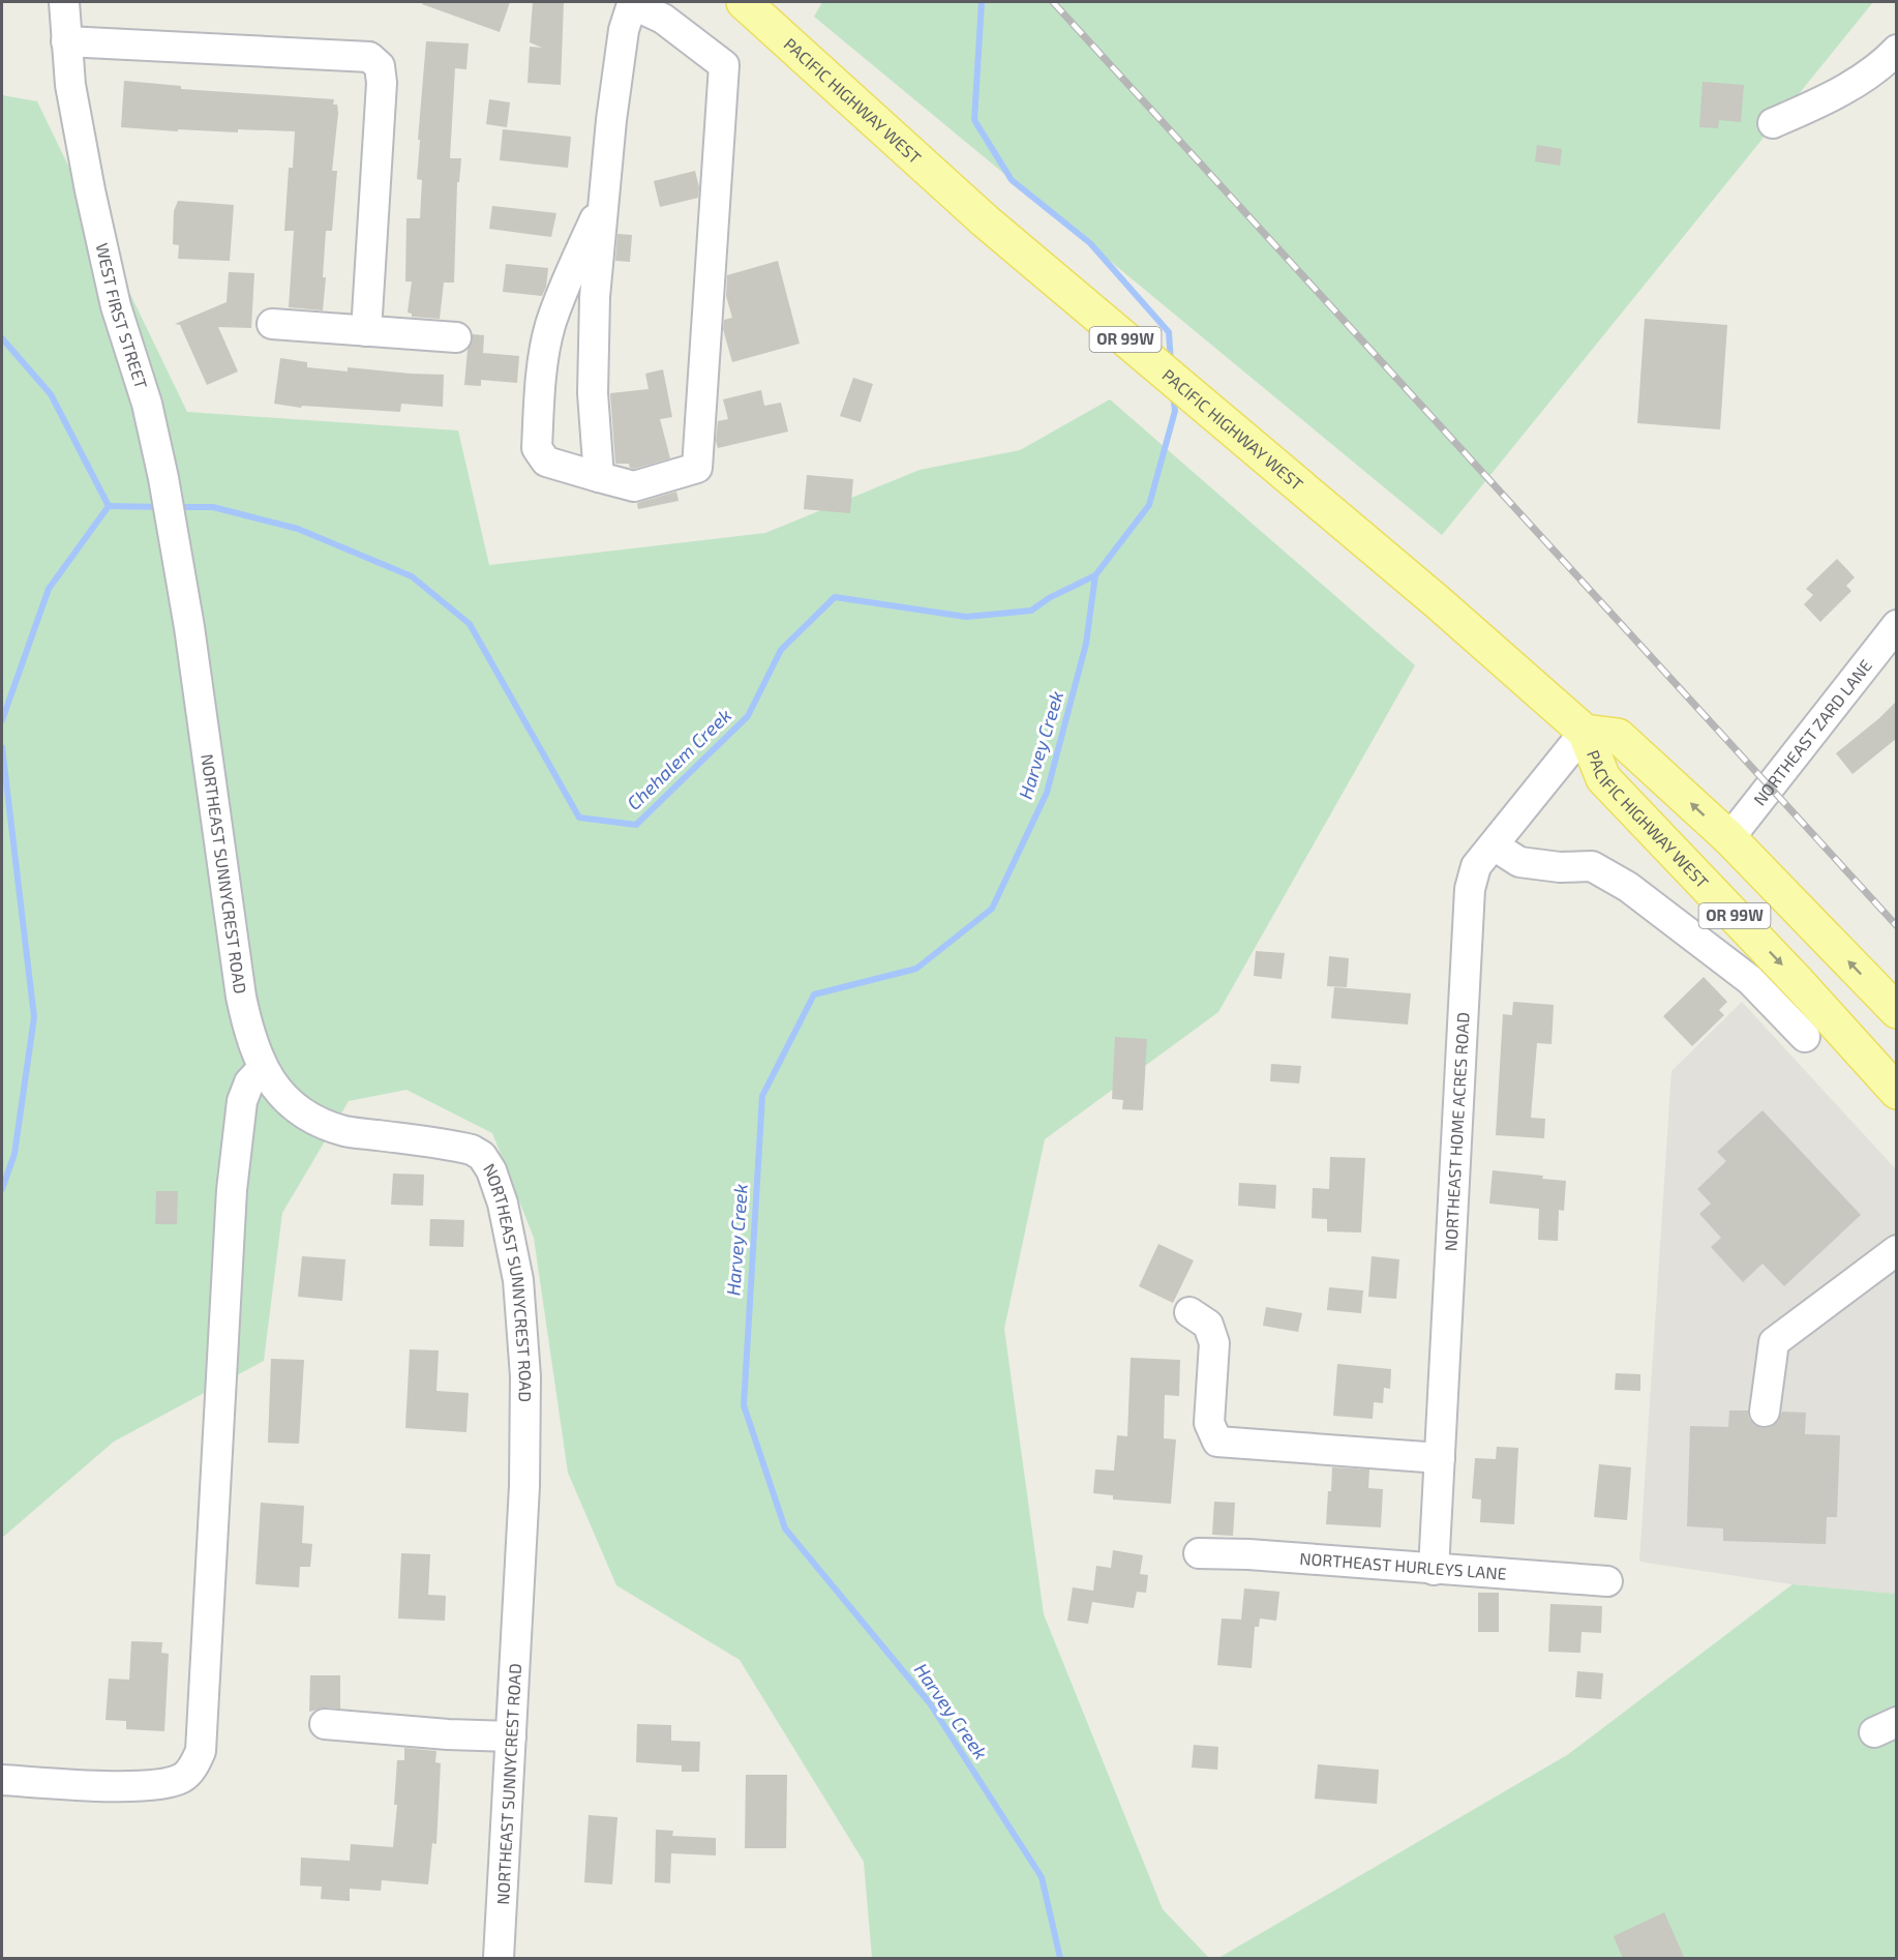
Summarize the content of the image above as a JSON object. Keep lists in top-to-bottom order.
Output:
{
  "streets": {
    "main road": ["PACIFIC HIGHWAY WEST", "OR 99W"],
    "street": [
      "WEST FIRST STREET",
      "NORTHEAST ZARD LANE",
      "NORTHEAST SUNNYCREST ROAD",
      "NORTHEAST HOME ACRES ROAD",
      "NORTHEAST HURLEYS LANE"
    ]
  },
  "crossings": [
    ["PACIFIC HIGHWAY WEST", "NORTHEAST ZARD LANE"],
    ["PACIFIC HIGHWAY WEST", "NORTHEAST HOME ACRES ROAD"],
    ["WEST FIRST STREET", "NORTHEAST SUNNYCREST ROAD"],
    ["NORTHEAST HOME ACRES ROAD", "NORTHEAST HURLEYS LANE"]
  ],
  "water": ["Harvey Creek", "Chehalem Creek"]
}
